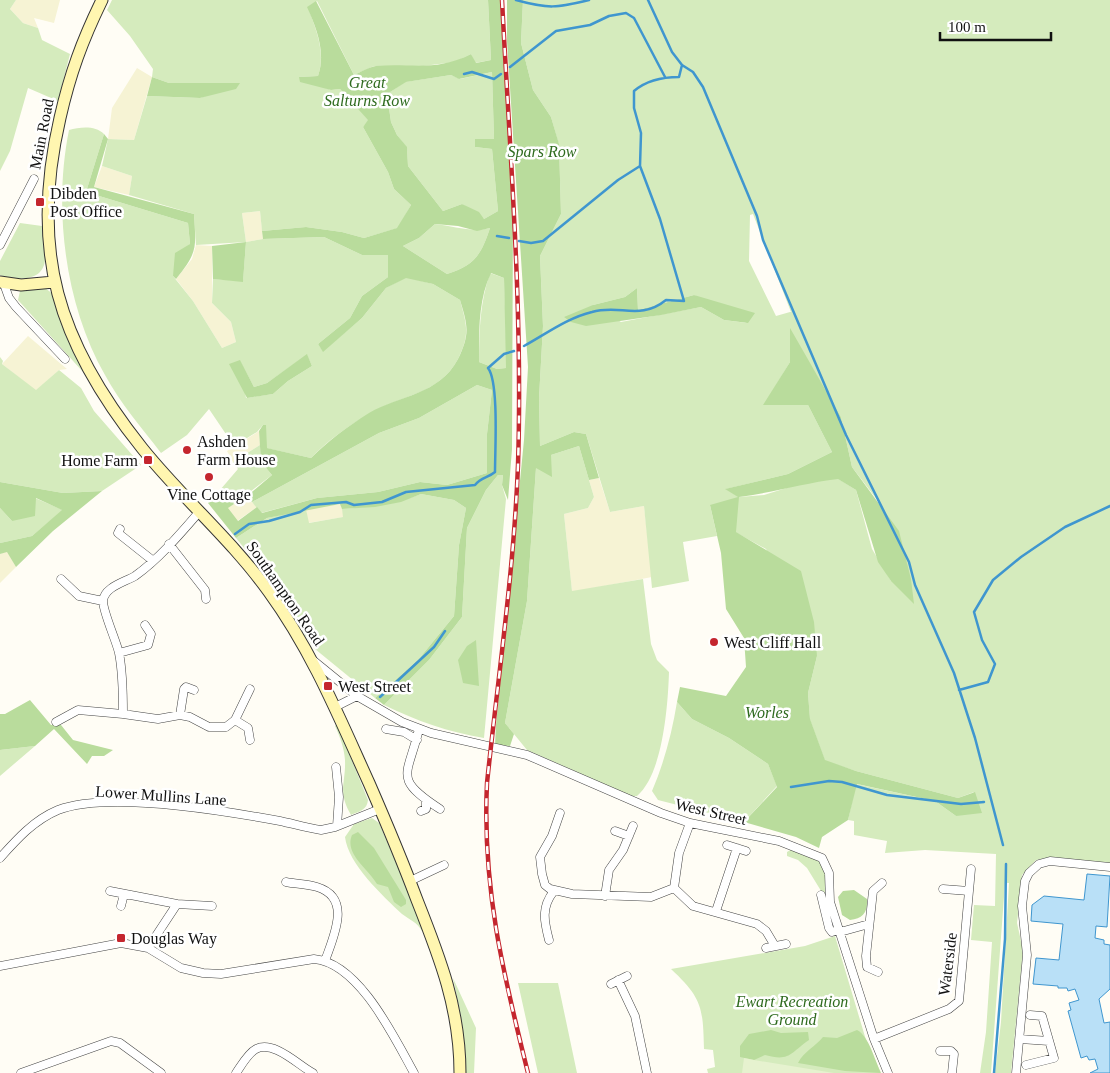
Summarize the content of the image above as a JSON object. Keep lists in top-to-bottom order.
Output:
{
  "streets": {
    "street": [
      "Main Road",
      "Southampton Road",
      "Lower Mullins Lane",
      "West Street",
      "Waterside"
    ]
  },
  "crossings": [
    ["Main Road", "Southampton Road"],
    ["Southampton Road", "Lower Mullins Lane"],
    ["Southampton Road", "West Street"],
    ["West Street", "Waterside"]
  ],
  "parks": [
    "Great Salturns Row",
    "Spars Row",
    "Worles",
    "Ewart Recreation Ground"
  ],
  "places": {
    "transit": [
      "Dibden Post Office",
      "Home Farm",
      "West Street",
      "Douglas Way"
    ],
    "other": ["Ashden Farm House", "Vine Cottage", "West Cliff Hall"]
  },
  "scale_bar": "100 m"
}
